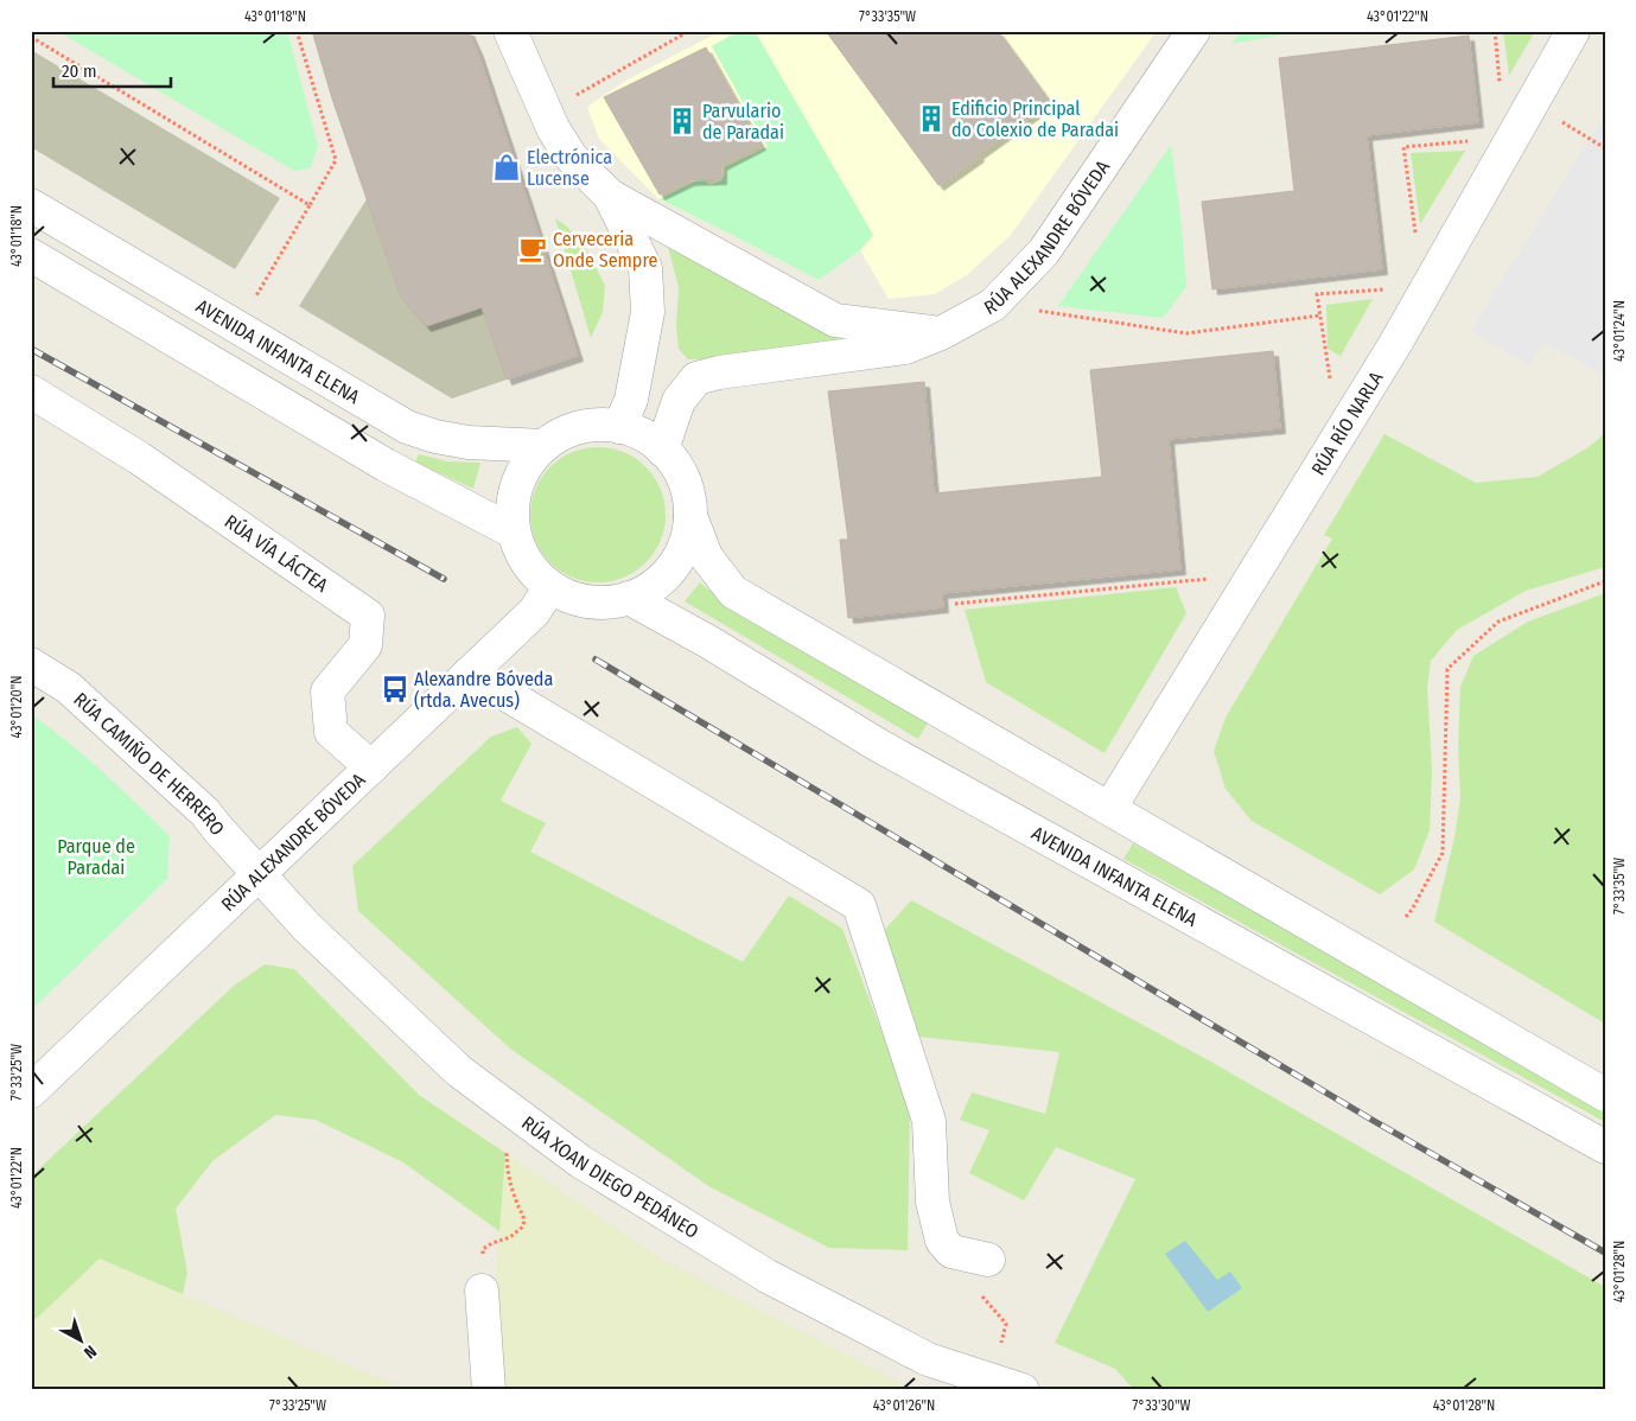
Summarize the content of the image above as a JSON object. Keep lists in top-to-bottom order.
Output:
{
  "streets": {
    "street": [
      "RÚA ALEXANDRE BÓVEDA",
      "AVENIDA INFANTA ELENA",
      "RÚA RÍO NARLA",
      "RÚA VÍA LÁCTEA",
      "RÚA CAMIÑO DE HERRERO",
      "RÚA XOAN DIEGO PEDÁNEO"
    ]
  },
  "crossings": [
    ["RÚA ALEXANDRE BÓVEDA", "AVENIDA INFANTA ELENA"],
    ["RÚA ALEXANDRE BÓVEDA", "RÚA VÍA LÁCTEA"],
    ["RÚA ALEXANDRE BÓVEDA", "RÚA CAMIÑO DE HERRERO"],
    ["RÚA ALEXANDRE BÓVEDA", "RÚA XOAN DIEGO PEDÁNEO"],
    ["RÚA CAMIÑO DE HERRERO", "RÚA XOAN DIEGO PEDÁNEO"]
  ],
  "parks": ["Parque de Paradai"],
  "places": {
    "building": ["Edificio Principal do Colexio de Paradai", "Parvulario de Paradai"],
    "shop": ["Electrónica Lucense"],
    "cafe": ["Cerveceria Onde Sempre"],
    "bus stop": ["Alexandre Bóveda (rtda. Avecus)"]
  },
  "scale_bar": "20 m",
  "north": "bottom right",
  "coordinates": [
    "43°01'18\"N",
    "7°33'35\"W",
    "43°01'22\"N",
    "43°01'24\"N",
    "43°01'20\"N",
    "7°33'25\"W",
    "43°01'28\"N",
    "43°01'26\"N",
    "7°33'30\"W"
  ]
}
